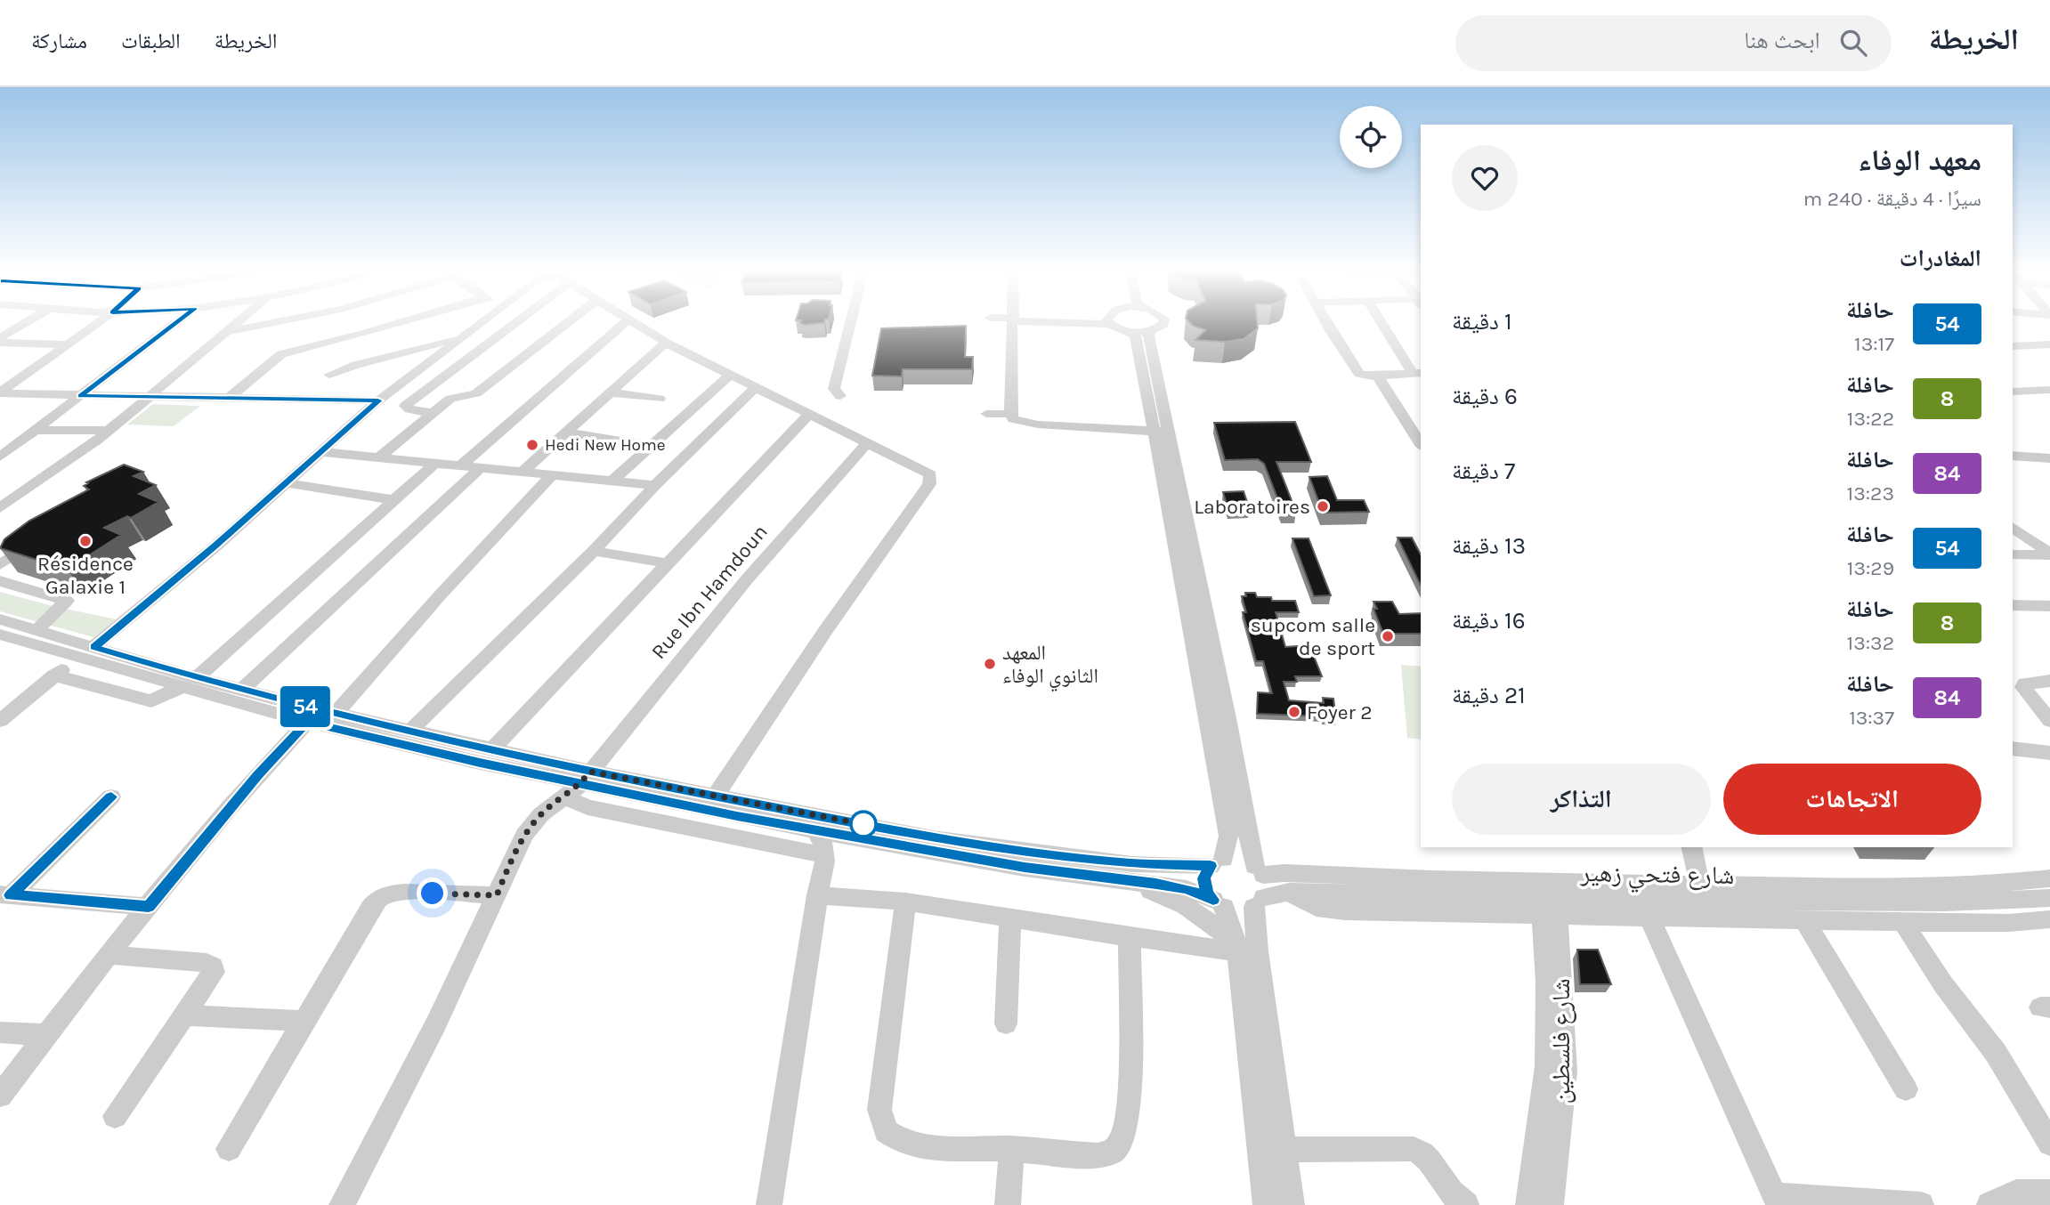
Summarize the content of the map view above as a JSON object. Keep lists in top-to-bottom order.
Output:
{
  "streets": {
    "street": ["Rue Ibn Hamdoun", "شارع فتحي زهير", "شارع فلسطين"]
  },
  "crossings": [
    ["شارع فتحي زهير", "شارع فلسطين"]
  ],
  "places": [
    "Hedi New Home",
    "Laboratoires",
    "Résidence Galaxie 1",
    "supcom salle de sport",
    "المعهد الثانوي الوفاء",
    "Foyer 2"
  ],
  "lines": ["bus line 54"],
  "page": {
    "header": "الخريطة",
    "search": "ابحث هنا",
    "nav": ["الخريطة", "الطبقات", "مشاركة"],
    "on_map": "54",
    "heading": [
      ["معهد الوفاء", "سيرًا · 4 دقيقة · 240 m"],
      "المغادرات"
    ],
    "list": [
      {
        "mark": "54",
        "name": "حافلة",
        "note": "13:17",
        "value": "1 دقيقة"
      },
      {
        "mark": "8",
        "name": "حافلة",
        "note": "13:22",
        "value": "6 دقيقة"
      },
      {
        "mark": "84",
        "name": "حافلة",
        "note": "13:23",
        "value": "7 دقيقة"
      },
      {
        "mark": "54",
        "name": "حافلة",
        "note": "13:29",
        "value": "13 دقيقة"
      },
      {
        "mark": "8",
        "name": "حافلة",
        "note": "13:32",
        "value": "16 دقيقة"
      },
      {
        "mark": "84",
        "name": "حافلة",
        "note": "13:37",
        "value": "21 دقيقة"
      }
    ],
    "buttons": ["الاتجاهات", "التذاكر"]
  }
}
